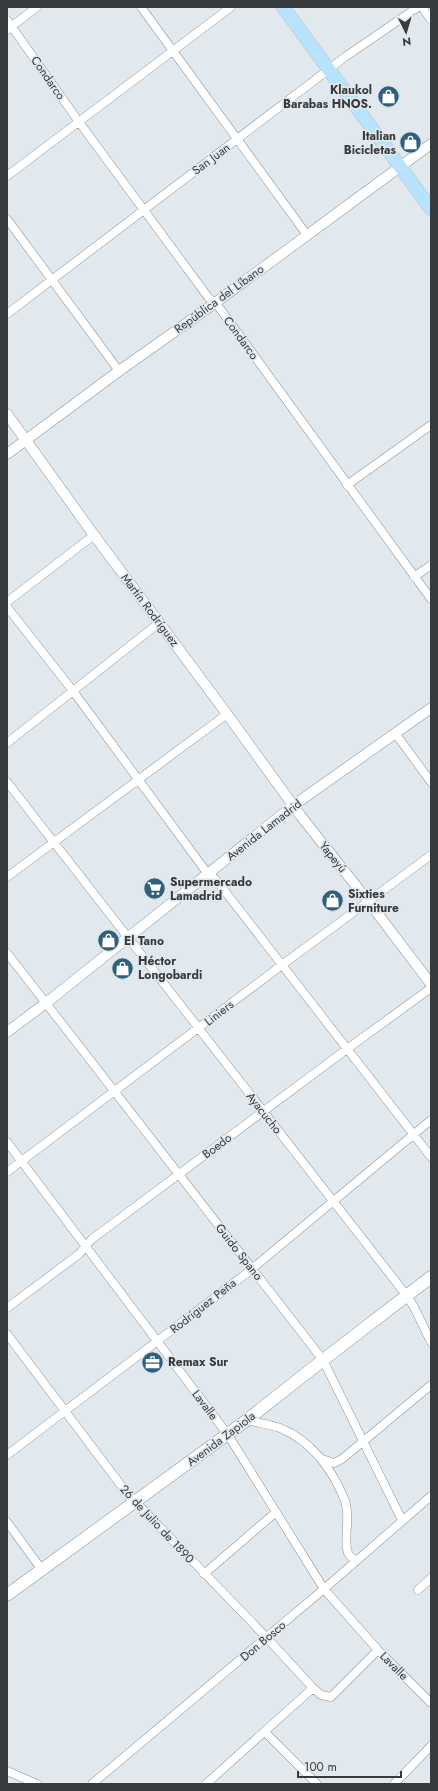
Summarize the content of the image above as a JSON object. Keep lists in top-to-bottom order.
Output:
{
  "streets": {
    "main road": ["Avenida Zapiola"],
    "street": [
      "Condarco",
      "San Juan",
      "República del Líbano",
      "Martín Rodríguez",
      "Avenida Lamadrid",
      "Yapeyú",
      "Liniers",
      "Ayacucho",
      "Boedo",
      "Guido Spano",
      "Rodríguez Peña",
      "Lavalle",
      "26 de Julio de 1890",
      "Don Bosco"
    ]
  },
  "crossings": [
    ["Condarco", "San Juan"],
    ["Condarco", "República del Líbano"],
    ["República del Líbano", "Martín Rodríguez"],
    ["Martín Rodríguez", "Avenida Lamadrid"],
    ["Martín Rodríguez", "Yapeyú"],
    ["Avenida Lamadrid", "Yapeyú"],
    ["Avenida Lamadrid", "Ayacucho"],
    ["Avenida Lamadrid", "Guido Spano"],
    ["Yapeyú", "Liniers"],
    ["Liniers", "Ayacucho"],
    ["Liniers", "Guido Spano"],
    ["Liniers", "Lavalle"],
    ["Ayacucho", "Boedo"],
    ["Ayacucho", "Rodríguez Peña"],
    ["Ayacucho", "Avenida Zapiola"],
    ["Boedo", "Guido Spano"],
    ["Boedo", "Lavalle"],
    ["Guido Spano", "Rodríguez Peña"],
    ["Guido Spano", "Avenida Zapiola"],
    ["Guido Spano", "Don Bosco"],
    ["Rodríguez Peña", "Lavalle"],
    ["Rodríguez Peña", "26 de Julio de 1890"],
    ["Lavalle", "Avenida Zapiola"],
    ["Lavalle", "26 de Julio de 1890"],
    ["Lavalle", "Don Bosco"],
    ["Avenida Zapiola", "26 de Julio de 1890"],
    ["26 de Julio de 1890", "Don Bosco"]
  ],
  "places": {
    "shop": [
      "Klaukol Barabas HNOS.",
      "Italian Bicicletas",
      "Sixties Furniture",
      "El Tano",
      "Héctor Longobardi"
    ],
    "supermarket": ["Supermercado Lamadrid"],
    "office": ["Remax Sur"]
  },
  "scale_bar": "100 m",
  "north": "bottom"
}
